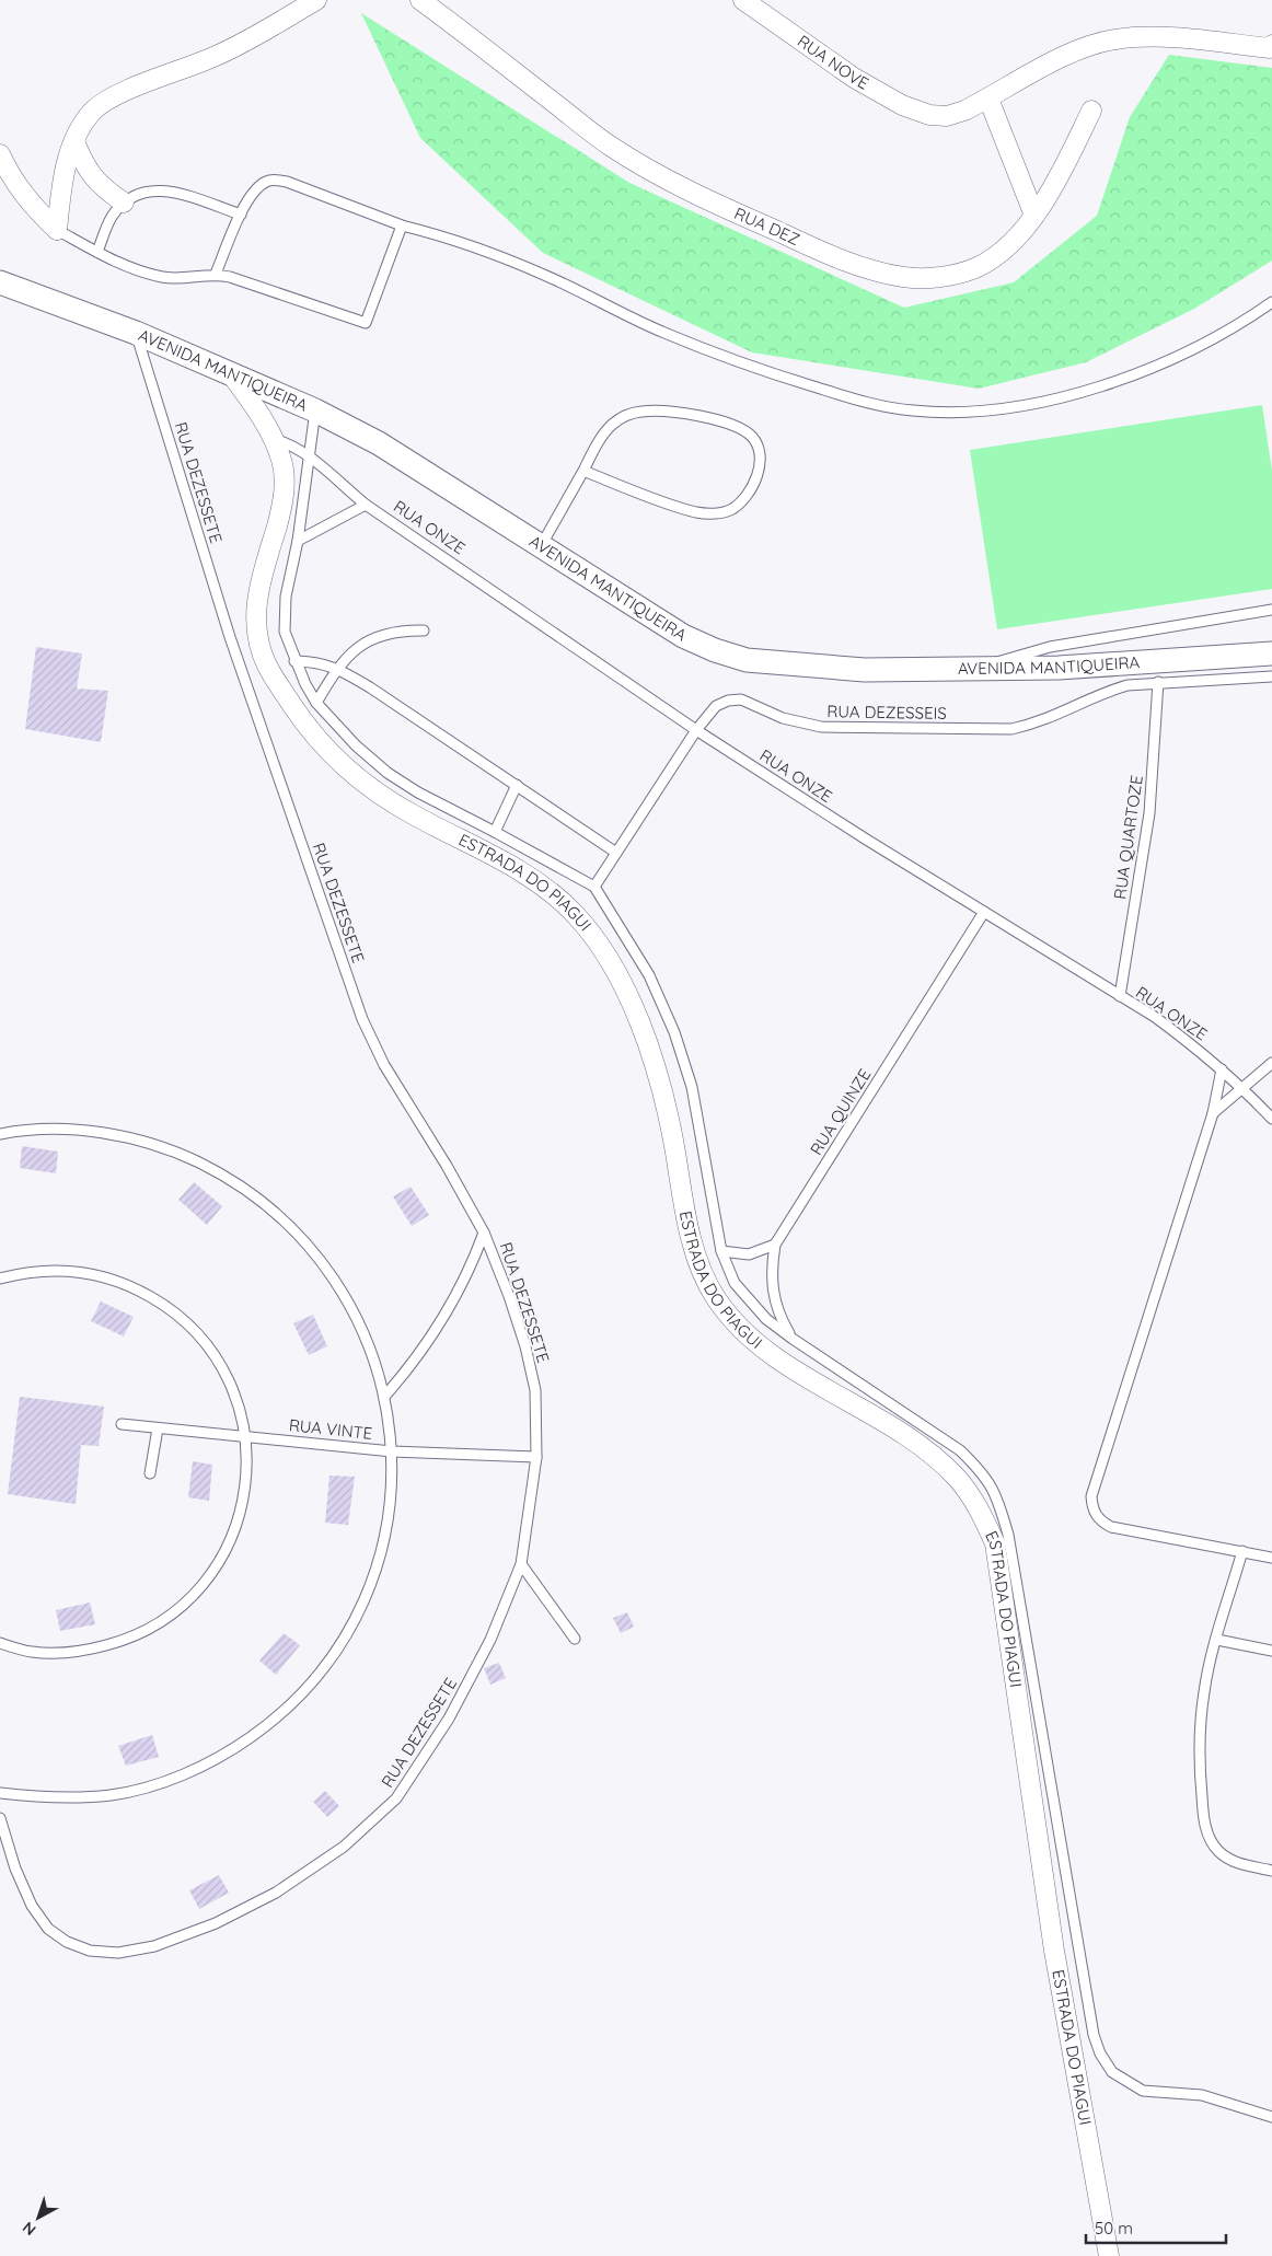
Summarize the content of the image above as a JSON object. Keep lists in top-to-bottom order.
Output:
{
  "streets": {
    "street": [
      "RUA NOVE",
      "RUA DEZ",
      "AVENIDA MANTIQUEIRA",
      "ESTRADA DO PIAGUI"
    ],
    "lane": [
      "RUA DEZESSETE",
      "RUA ONZE",
      "RUA DEZESSEIS",
      "RUA QUARTOZE",
      "RUA QUINZE",
      "RUA VINTE"
    ]
  },
  "crossings": [
    ["AVENIDA MANTIQUEIRA", "RUA DEZESSETE"],
    ["AVENIDA MANTIQUEIRA", "ESTRADA DO PIAGUI"],
    ["RUA DEZESSETE", "RUA VINTE"],
    ["RUA ONZE", "RUA DEZESSEIS"],
    ["RUA ONZE", "RUA QUARTOZE"],
    ["RUA ONZE", "ESTRADA DO PIAGUI"],
    ["RUA ONZE", "RUA QUINZE"],
    ["RUA DEZESSEIS", "RUA QUARTOZE"]
  ],
  "scale_bar": "50 m",
  "north": "bottom left"
}
